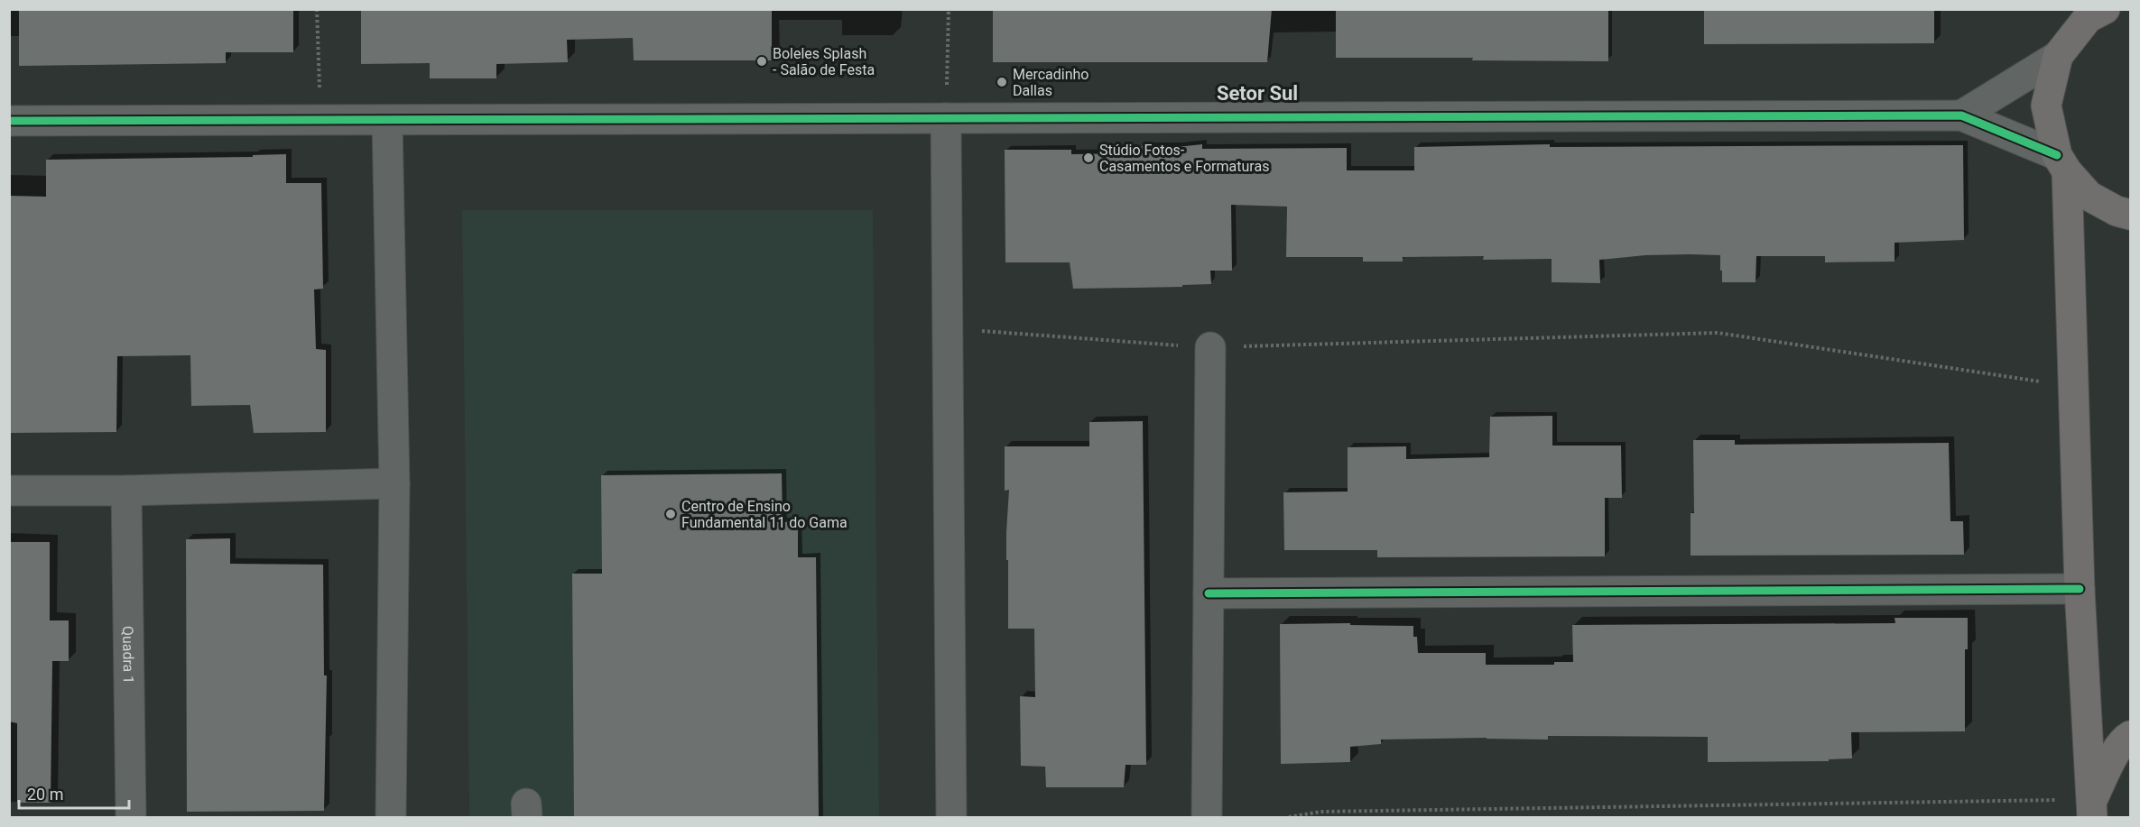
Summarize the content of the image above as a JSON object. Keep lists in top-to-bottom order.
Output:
{
  "streets": {
    "street": ["Quadra 1"]
  },
  "districts": ["Setor Sul"],
  "places": [
    "Boleles Splash - Salão de Festa",
    "Mercadinho Dallas",
    "Stúdio Fotos- Casamentos e Formaturas",
    "Centro de Ensino Fundamental 11 do Gama"
  ],
  "scale_bar": "20 m"
}
